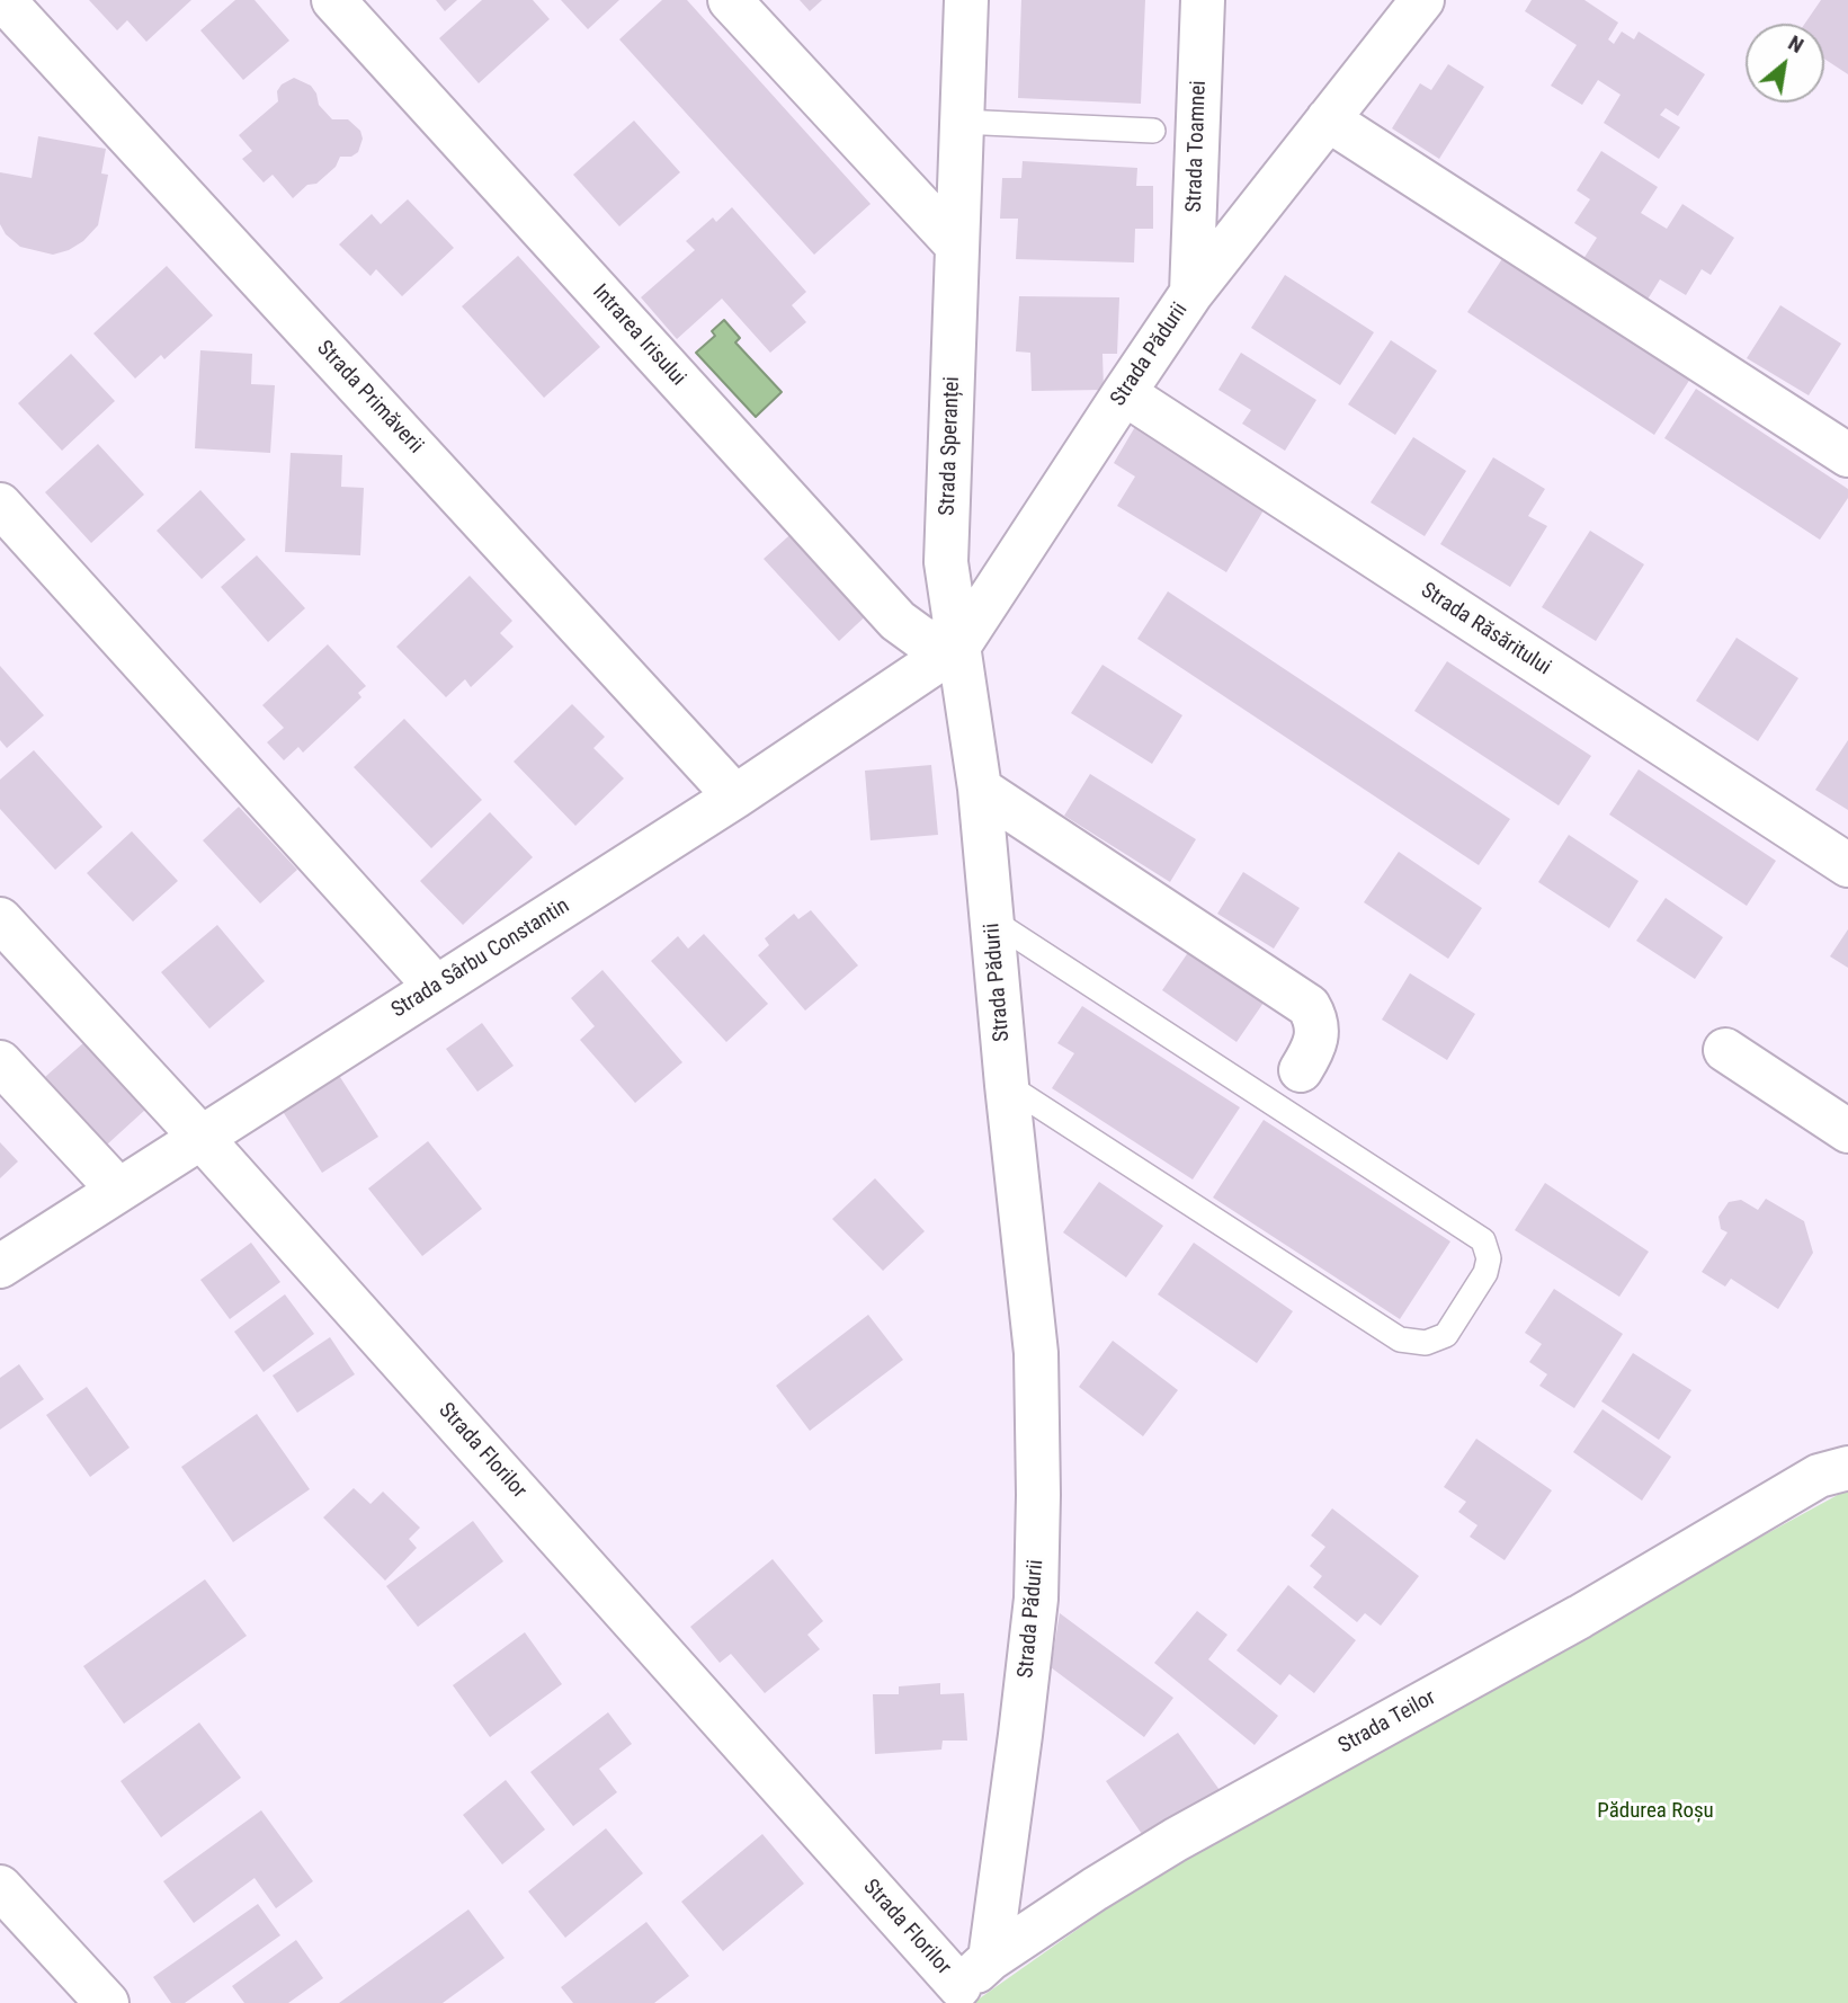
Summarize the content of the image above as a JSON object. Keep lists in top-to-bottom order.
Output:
{
  "streets": {
    "street": [
      "Strada Toamnei",
      "Intrarea Irisului",
      "Strada Pădurii",
      "Strada Primăverii",
      "Strada Speranței",
      "Strada Răsăritului",
      "Strada Sârbu Constantin",
      "Strada Florilor",
      "Strada Teilor"
    ]
  },
  "crossings": [
    ["Strada Toamnei", "Strada Pădurii"],
    ["Intrarea Irisului", "Strada Pădurii"],
    ["Intrarea Irisului", "Strada Speranței"],
    ["Intrarea Irisului", "Strada Sârbu Constantin"],
    ["Strada Pădurii", "Strada Speranței"],
    ["Strada Pădurii", "Strada Răsăritului"],
    ["Strada Pădurii", "Strada Sârbu Constantin"],
    ["Strada Pădurii", "Strada Florilor"],
    ["Strada Pădurii", "Strada Teilor"],
    ["Strada Primăverii", "Strada Sârbu Constantin"],
    ["Strada Speranței", "Strada Sârbu Constantin"],
    ["Strada Sârbu Constantin", "Strada Florilor"],
    ["Strada Florilor", "Strada Teilor"]
  ],
  "parks": ["Pădurea Roșu"],
  "north": "top right"
}
